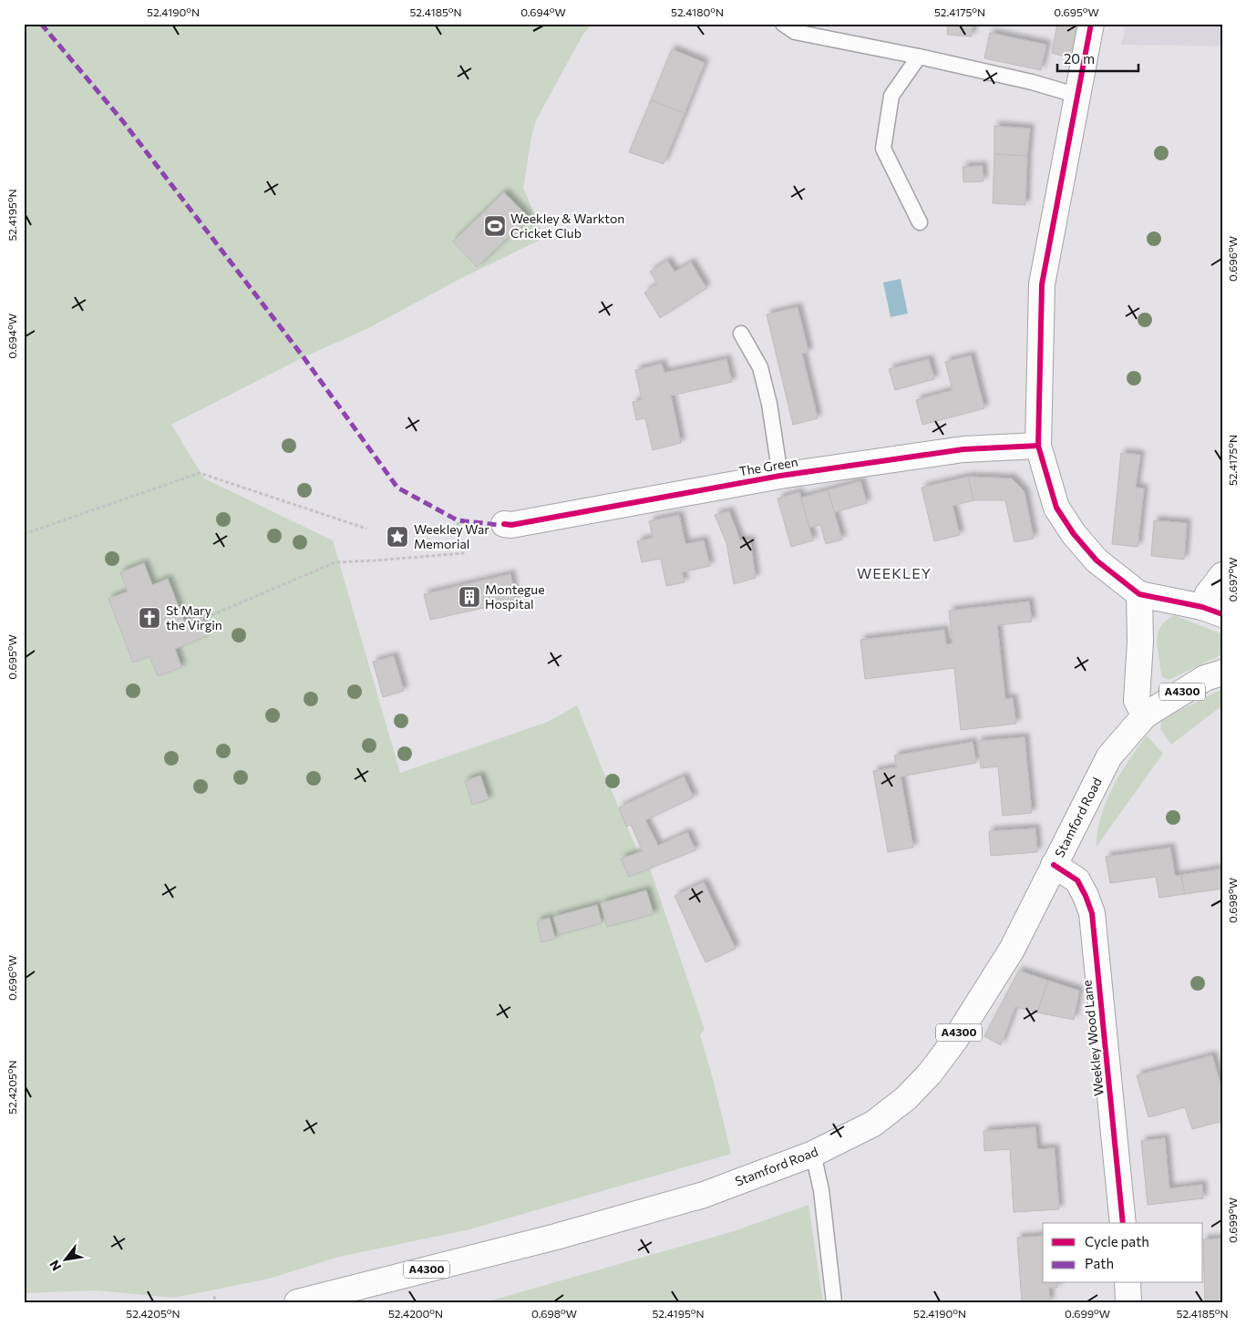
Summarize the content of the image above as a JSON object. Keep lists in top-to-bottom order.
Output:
{
  "streets": {
    "street": [
      "The Green",
      "A4300",
      "Stamford Road",
      "Weekley Wood Lane"
    ]
  },
  "crossings": [
    ["Stamford Road", "Weekley Wood Lane"]
  ],
  "districts": ["WEEKLEY"],
  "places": {
    "sports": ["Weekley & Warkton Cricket Club"],
    "place": ["Weekley War Memorial"],
    "building": ["Montegue Hospital"],
    "church": ["St Mary the Virgin"]
  },
  "legend": ["Cycle path", "Path"],
  "scale_bar": "20 m",
  "north": "bottom left",
  "coordinates": [
    "52.4190°N",
    "52.4185°N",
    "0.694°W",
    "52.4180°N",
    "52.4175°N",
    "0.695°W",
    "52.4195°N",
    "0.696°W",
    "0.697°W",
    "0.698°W",
    "52.4205°N",
    "0.699°W",
    "52.4200°N"
  ]
}
